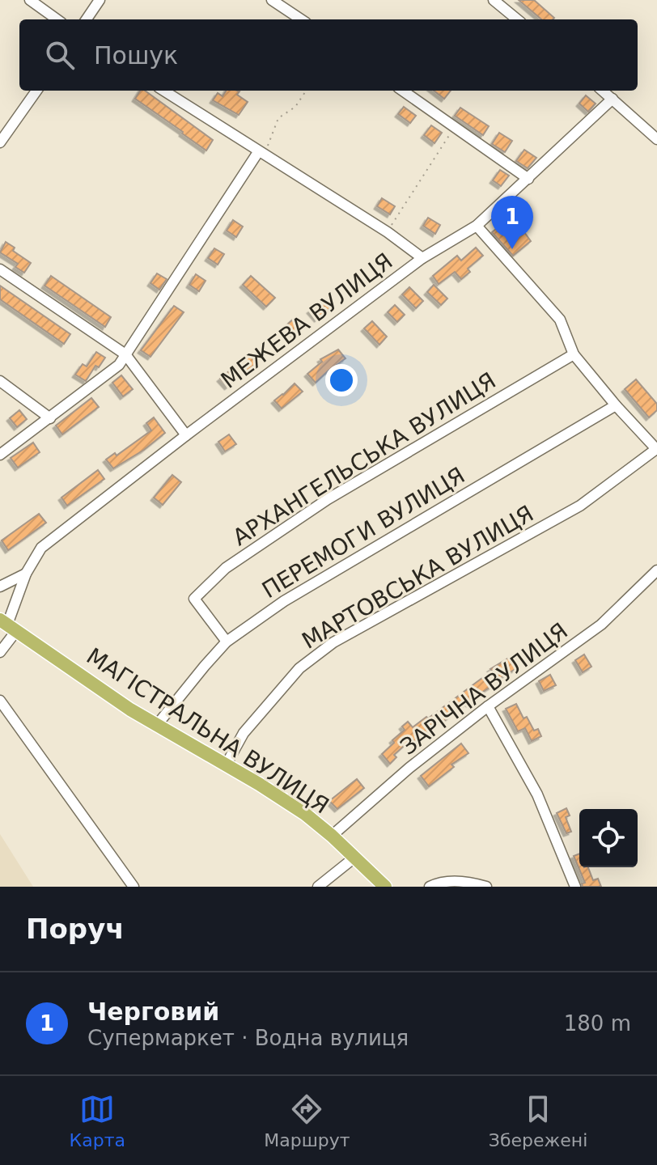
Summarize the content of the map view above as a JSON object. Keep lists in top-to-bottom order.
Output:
{
  "streets": {
    "main road": ["МАГІСТРАЛЬНА ВУЛИЦЯ"],
    "street": [
      "МЕЖЕВА ВУЛИЦЯ",
      "АРХАНГЕЛЬСЬКА ВУЛИЦЯ",
      "ПЕРЕМОГИ ВУЛИЦЯ",
      "МАРТОВСЬКА ВУЛИЦЯ",
      "ЗАРІЧНА ВУЛИЦЯ"
    ]
  },
  "crossings": [
    ["МЕЖЕВА ВУЛИЦЯ", "МАГІСТРАЛЬНА ВУЛИЦЯ"],
    ["АРХАНГЕЛЬСЬКА ВУЛИЦЯ", "ПЕРЕМОГИ ВУЛИЦЯ"],
    ["ПЕРЕМОГИ ВУЛИЦЯ", "МАГІСТРАЛЬНА ВУЛИЦЯ"],
    ["МАРТОВСЬКА ВУЛИЦЯ", "МАГІСТРАЛЬНА ВУЛИЦЯ"],
    ["ЗАРІЧНА ВУЛИЦЯ", "МАГІСТРАЛЬНА ВУЛИЦЯ"]
  ],
  "page": {
    "search": "Пошук",
    "pins": "1",
    "heading": "Поруч",
    "list": [
      {
        "mark": "1",
        "name": "Черговий",
        "note": "Супермаркет · Водна вулиця",
        "value": "180 m"
      }
    ],
    "nav": ["Карта", "Маршрут", "Збережені"]
  }
}
